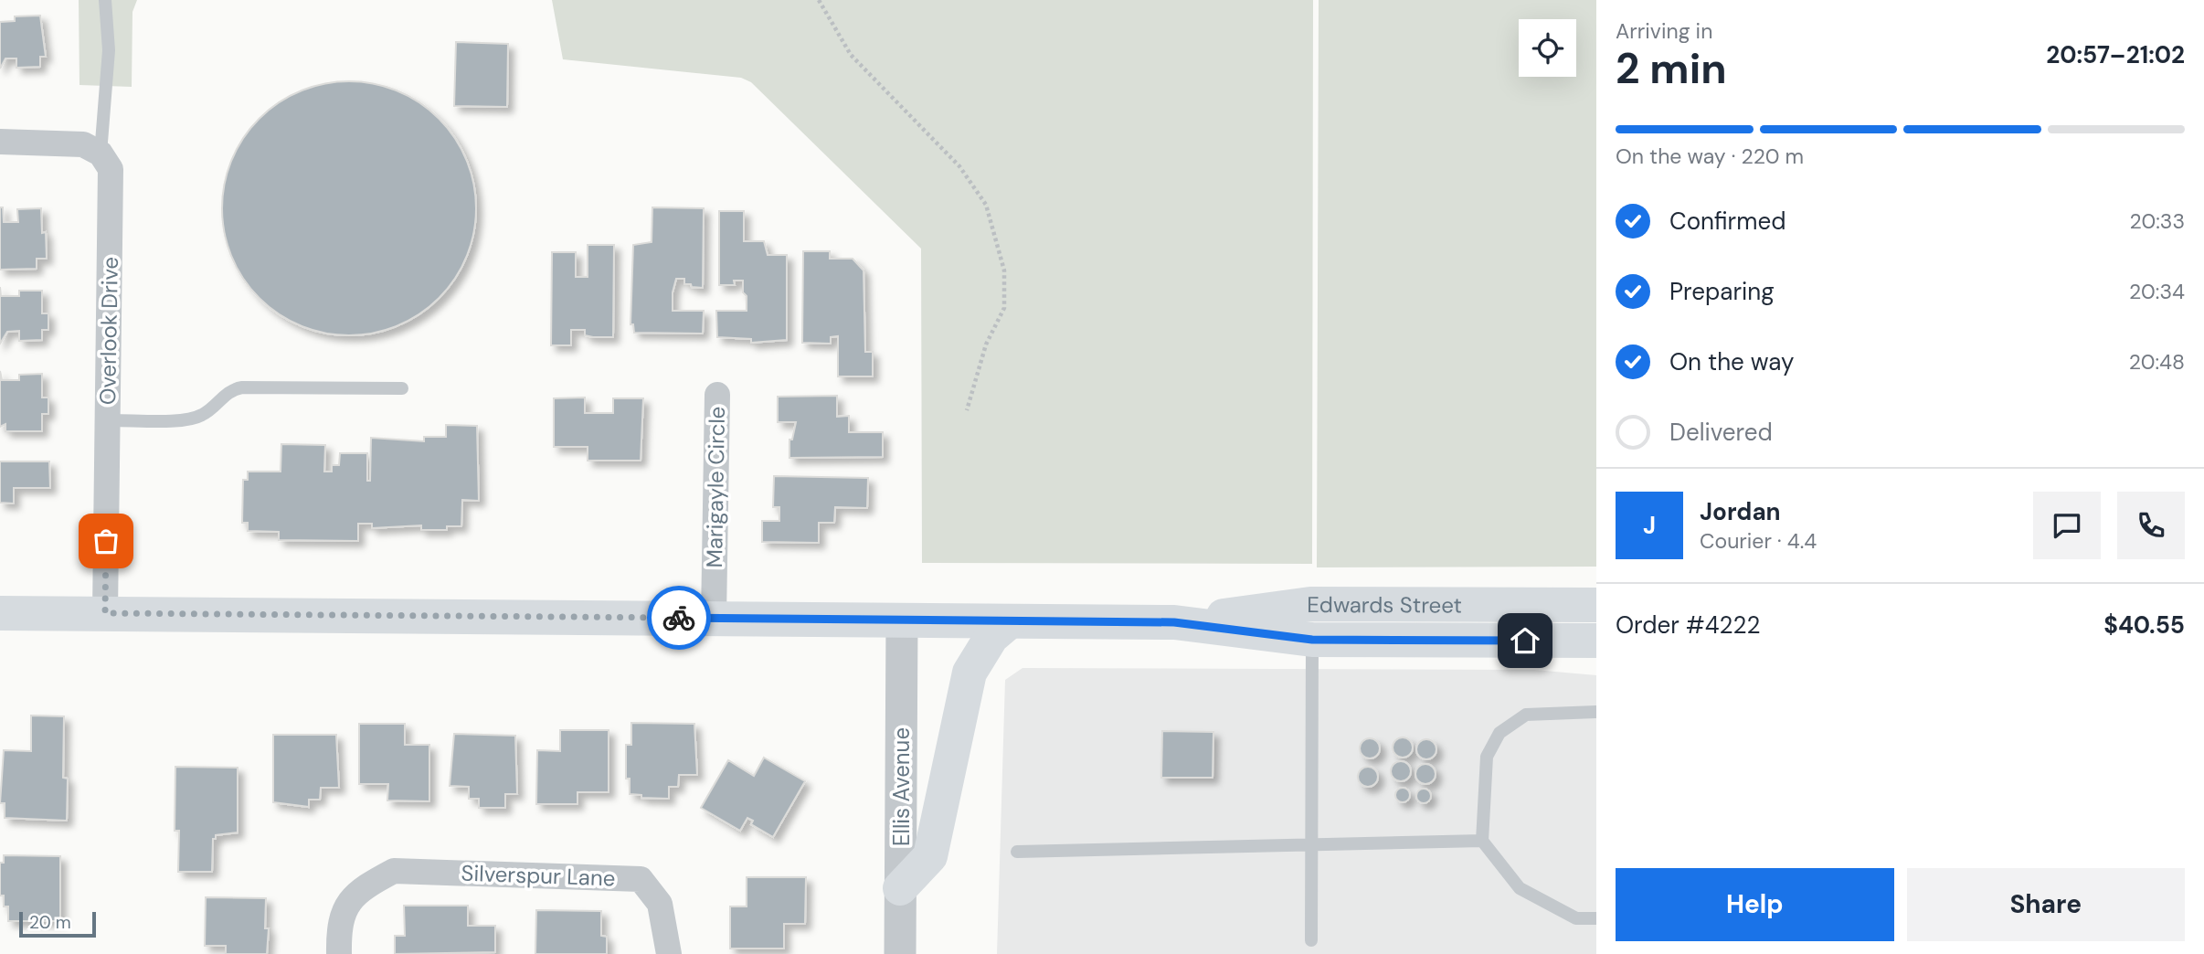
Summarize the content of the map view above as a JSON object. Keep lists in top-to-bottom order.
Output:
{
  "streets": {
    "main road": ["Edwards Street"],
    "street": [
      "Overlook Drive",
      "Marigayle Circle",
      "Ellis Avenue",
      "Silverspur Lane"
    ]
  },
  "crossings": [
    ["Overlook Drive", "Edwards Street"],
    ["Marigayle Circle", "Edwards Street"],
    ["Edwards Street", "Ellis Avenue"]
  ],
  "scale_bar": "20 m",
  "page": {
    "heading": ["2 min", "Arriving in", "20:57–21:02"],
    "panel": [
      "Jordan",
      "Courier · 4.4",
      "Order #4222",
      "$40.55"
    ],
    "bar": "On the way · 220 m",
    "list": [
      ["Confirmed", "20:33"],
      ["Preparing", "20:34"],
      ["On the way", "20:48"],
      "Delivered"
    ],
    "round": "J",
    "buttons": ["Help", "Share"],
    "scale": "20 m"
  }
}
